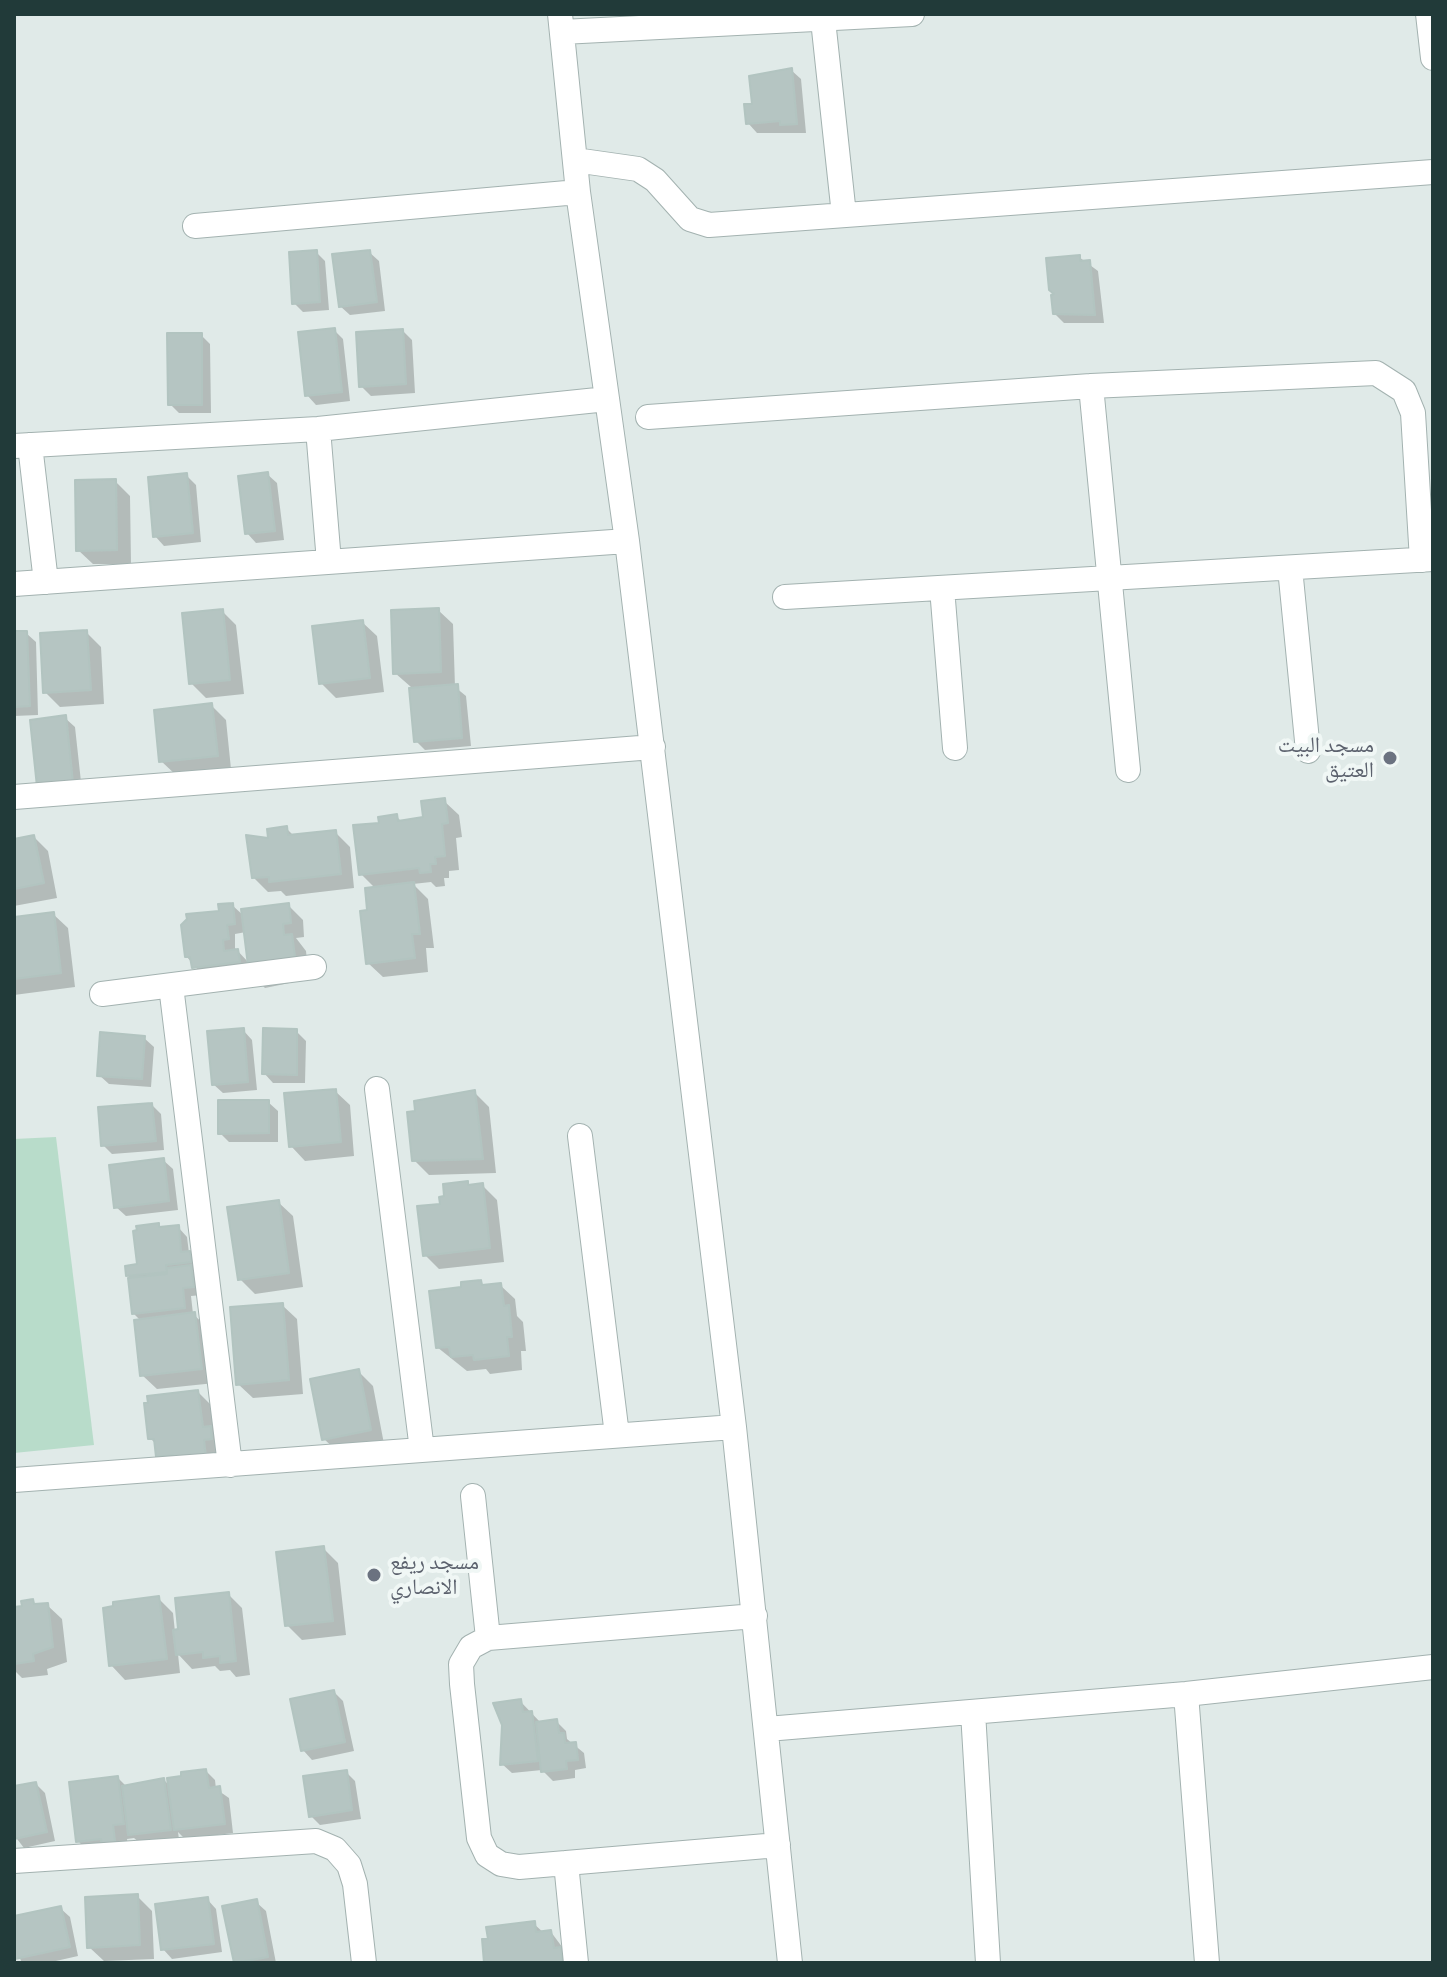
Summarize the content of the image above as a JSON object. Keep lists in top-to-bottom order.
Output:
{
  "places": ["مسجد البيت العتيق", "مسجد ريفع الانصاري"]
}
